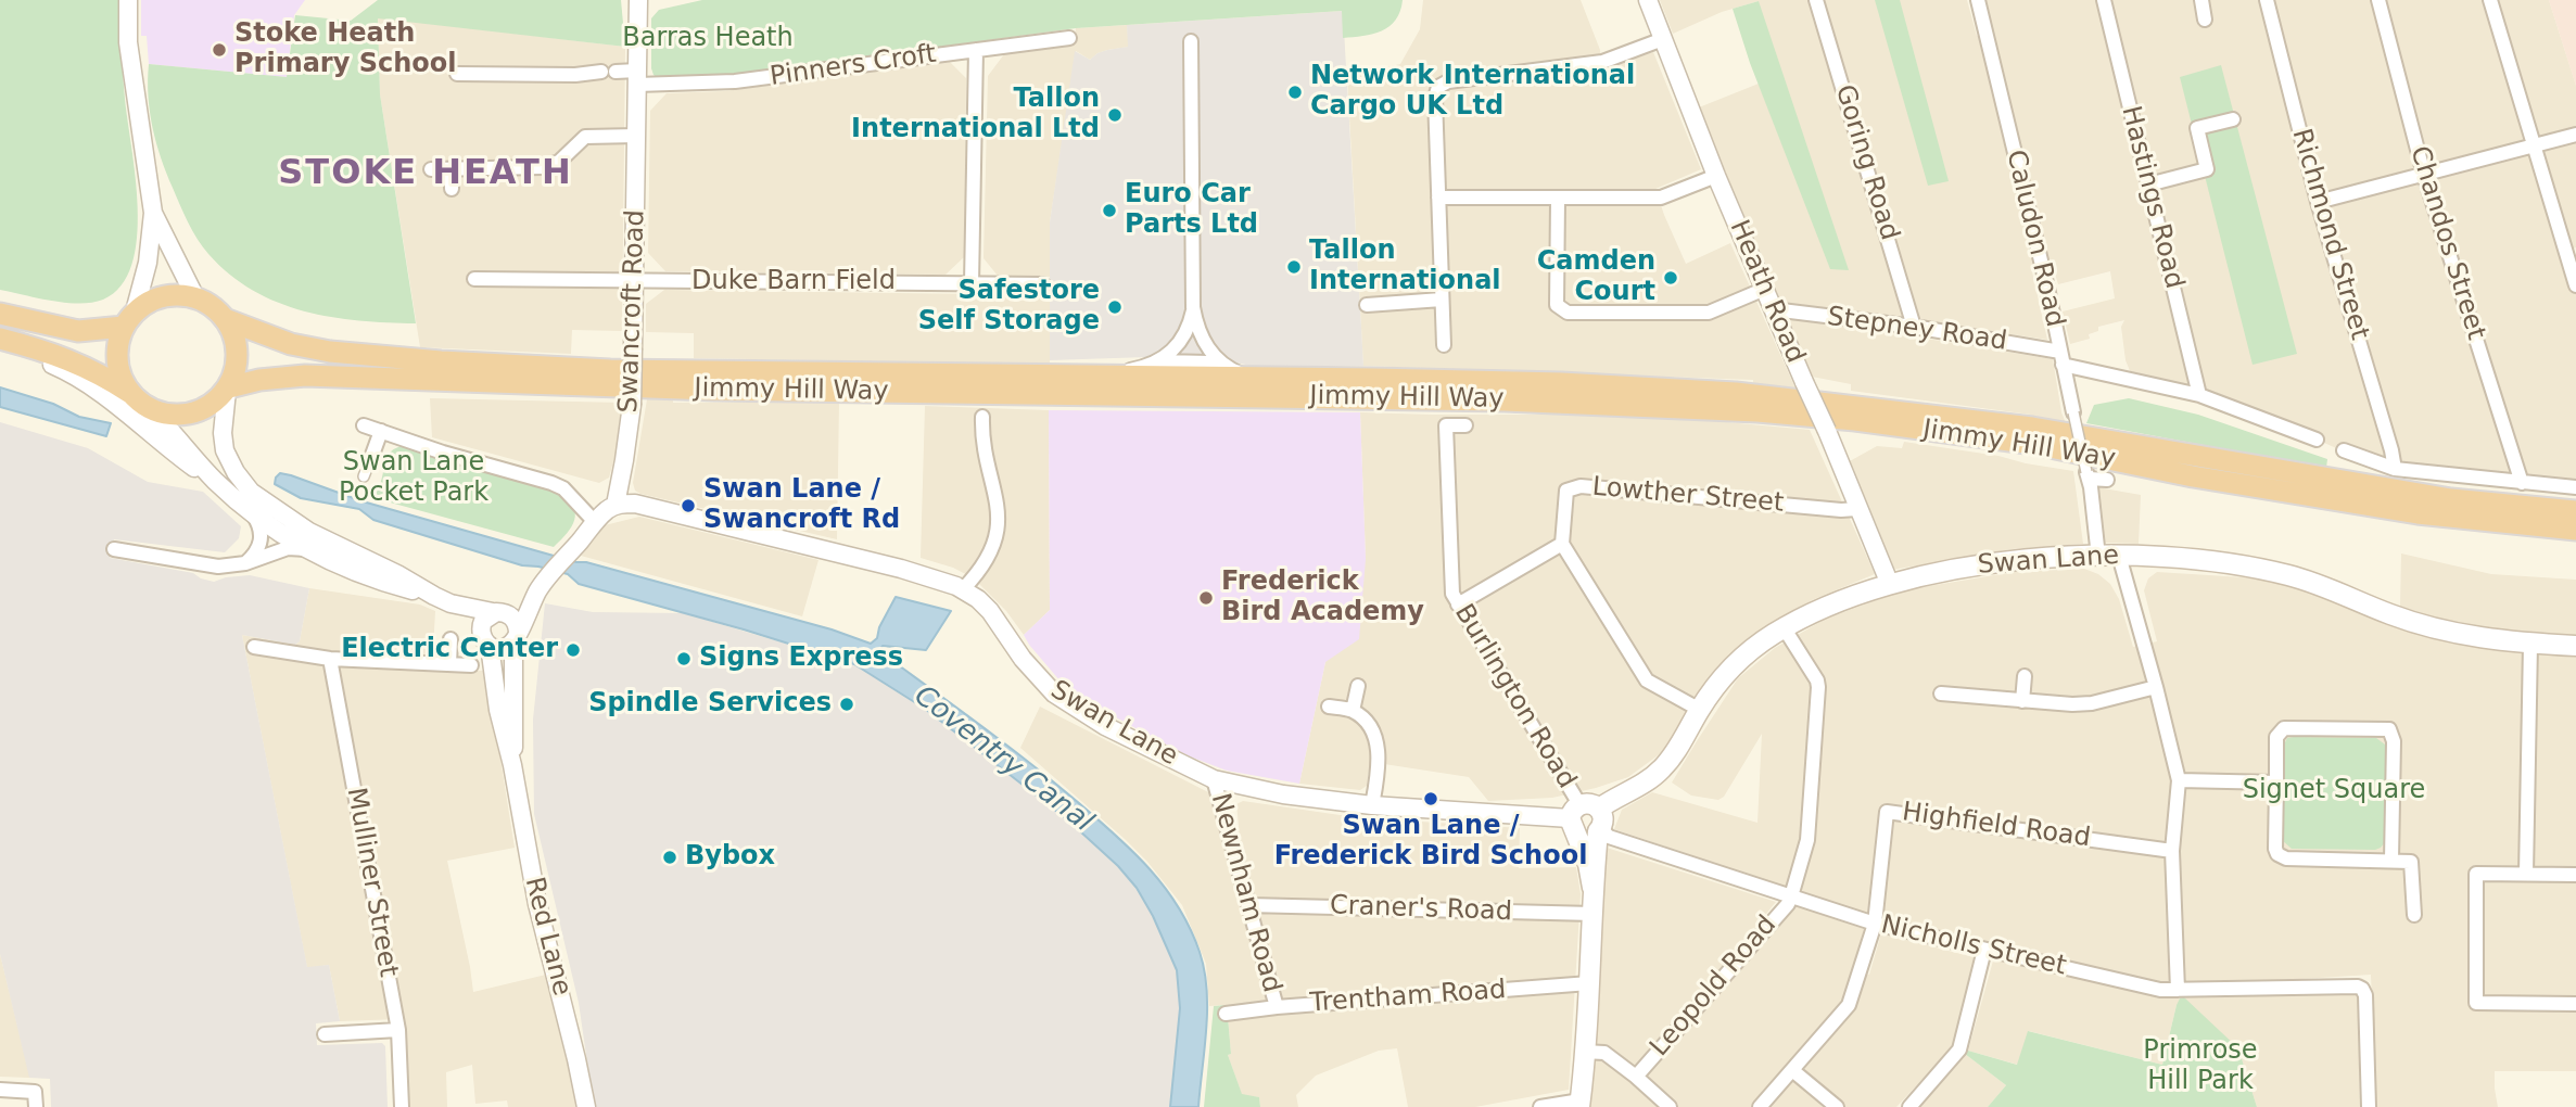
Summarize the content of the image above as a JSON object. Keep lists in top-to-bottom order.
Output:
{
  "streets": {
    "highway": ["Jimmy Hill Way"],
    "main road": ["Swan Lane"],
    "street": [
      "Pinners Croft",
      "Goring Road",
      "Hastings Road",
      "Richmond Street",
      "Caludon Road",
      "Chandos Street",
      "Duke Barn Field",
      "Heath Road",
      "Swancroft Road",
      "Stepney Road",
      "Lowther Street",
      "Burlington Road",
      "Highfield Road",
      "Mulliner Street",
      "Newnham Road",
      "Craner's Road",
      "Red Lane",
      "Nicholls Street",
      "Leopold Road",
      "Trentham Road"
    ]
  },
  "crossings": [
    ["Pinners Croft", "Swancroft Road"],
    ["Goring Road", "Stepney Road"],
    ["Hastings Road", "Stepney Road"],
    ["Caludon Road", "Stepney Road"],
    ["Caludon Road", "Swan Lane"],
    ["Duke Barn Field", "Swancroft Road"],
    ["Heath Road", "Stepney Road"],
    ["Heath Road", "Lowther Street"],
    ["Heath Road", "Swan Lane"],
    ["Swancroft Road", "Swan Lane"],
    ["Swan Lane", "Burlington Road"],
    ["Swan Lane", "Newnham Road"],
    ["Swan Lane", "Nicholls Street"],
    ["Burlington Road", "Nicholls Street"],
    ["Highfield Road", "Nicholls Street"],
    ["Newnham Road", "Craner's Road"],
    ["Newnham Road", "Trentham Road"],
    ["Nicholls Street", "Leopold Road"]
  ],
  "districts": ["STOKE HEATH"],
  "water": ["Coventry Canal"],
  "parks": [
    "Barras Heath",
    "Swan Lane Pocket Park",
    "Signet Square",
    "Primrose Hill Park"
  ],
  "places": [
    "Stoke Heath Primary School",
    "Network International Cargo UK Ltd",
    "Tallon International Ltd",
    "Euro Car Parts Ltd",
    "Tallon International",
    "Camden Court",
    "Safestore Self Storage",
    "Swan Lane / Swancroft Rd",
    "Frederick Bird Academy",
    "Electric Center",
    "Signs Express",
    "Spindle Services",
    "Swan Lane / Frederick Bird School",
    "Bybox"
  ]
}
